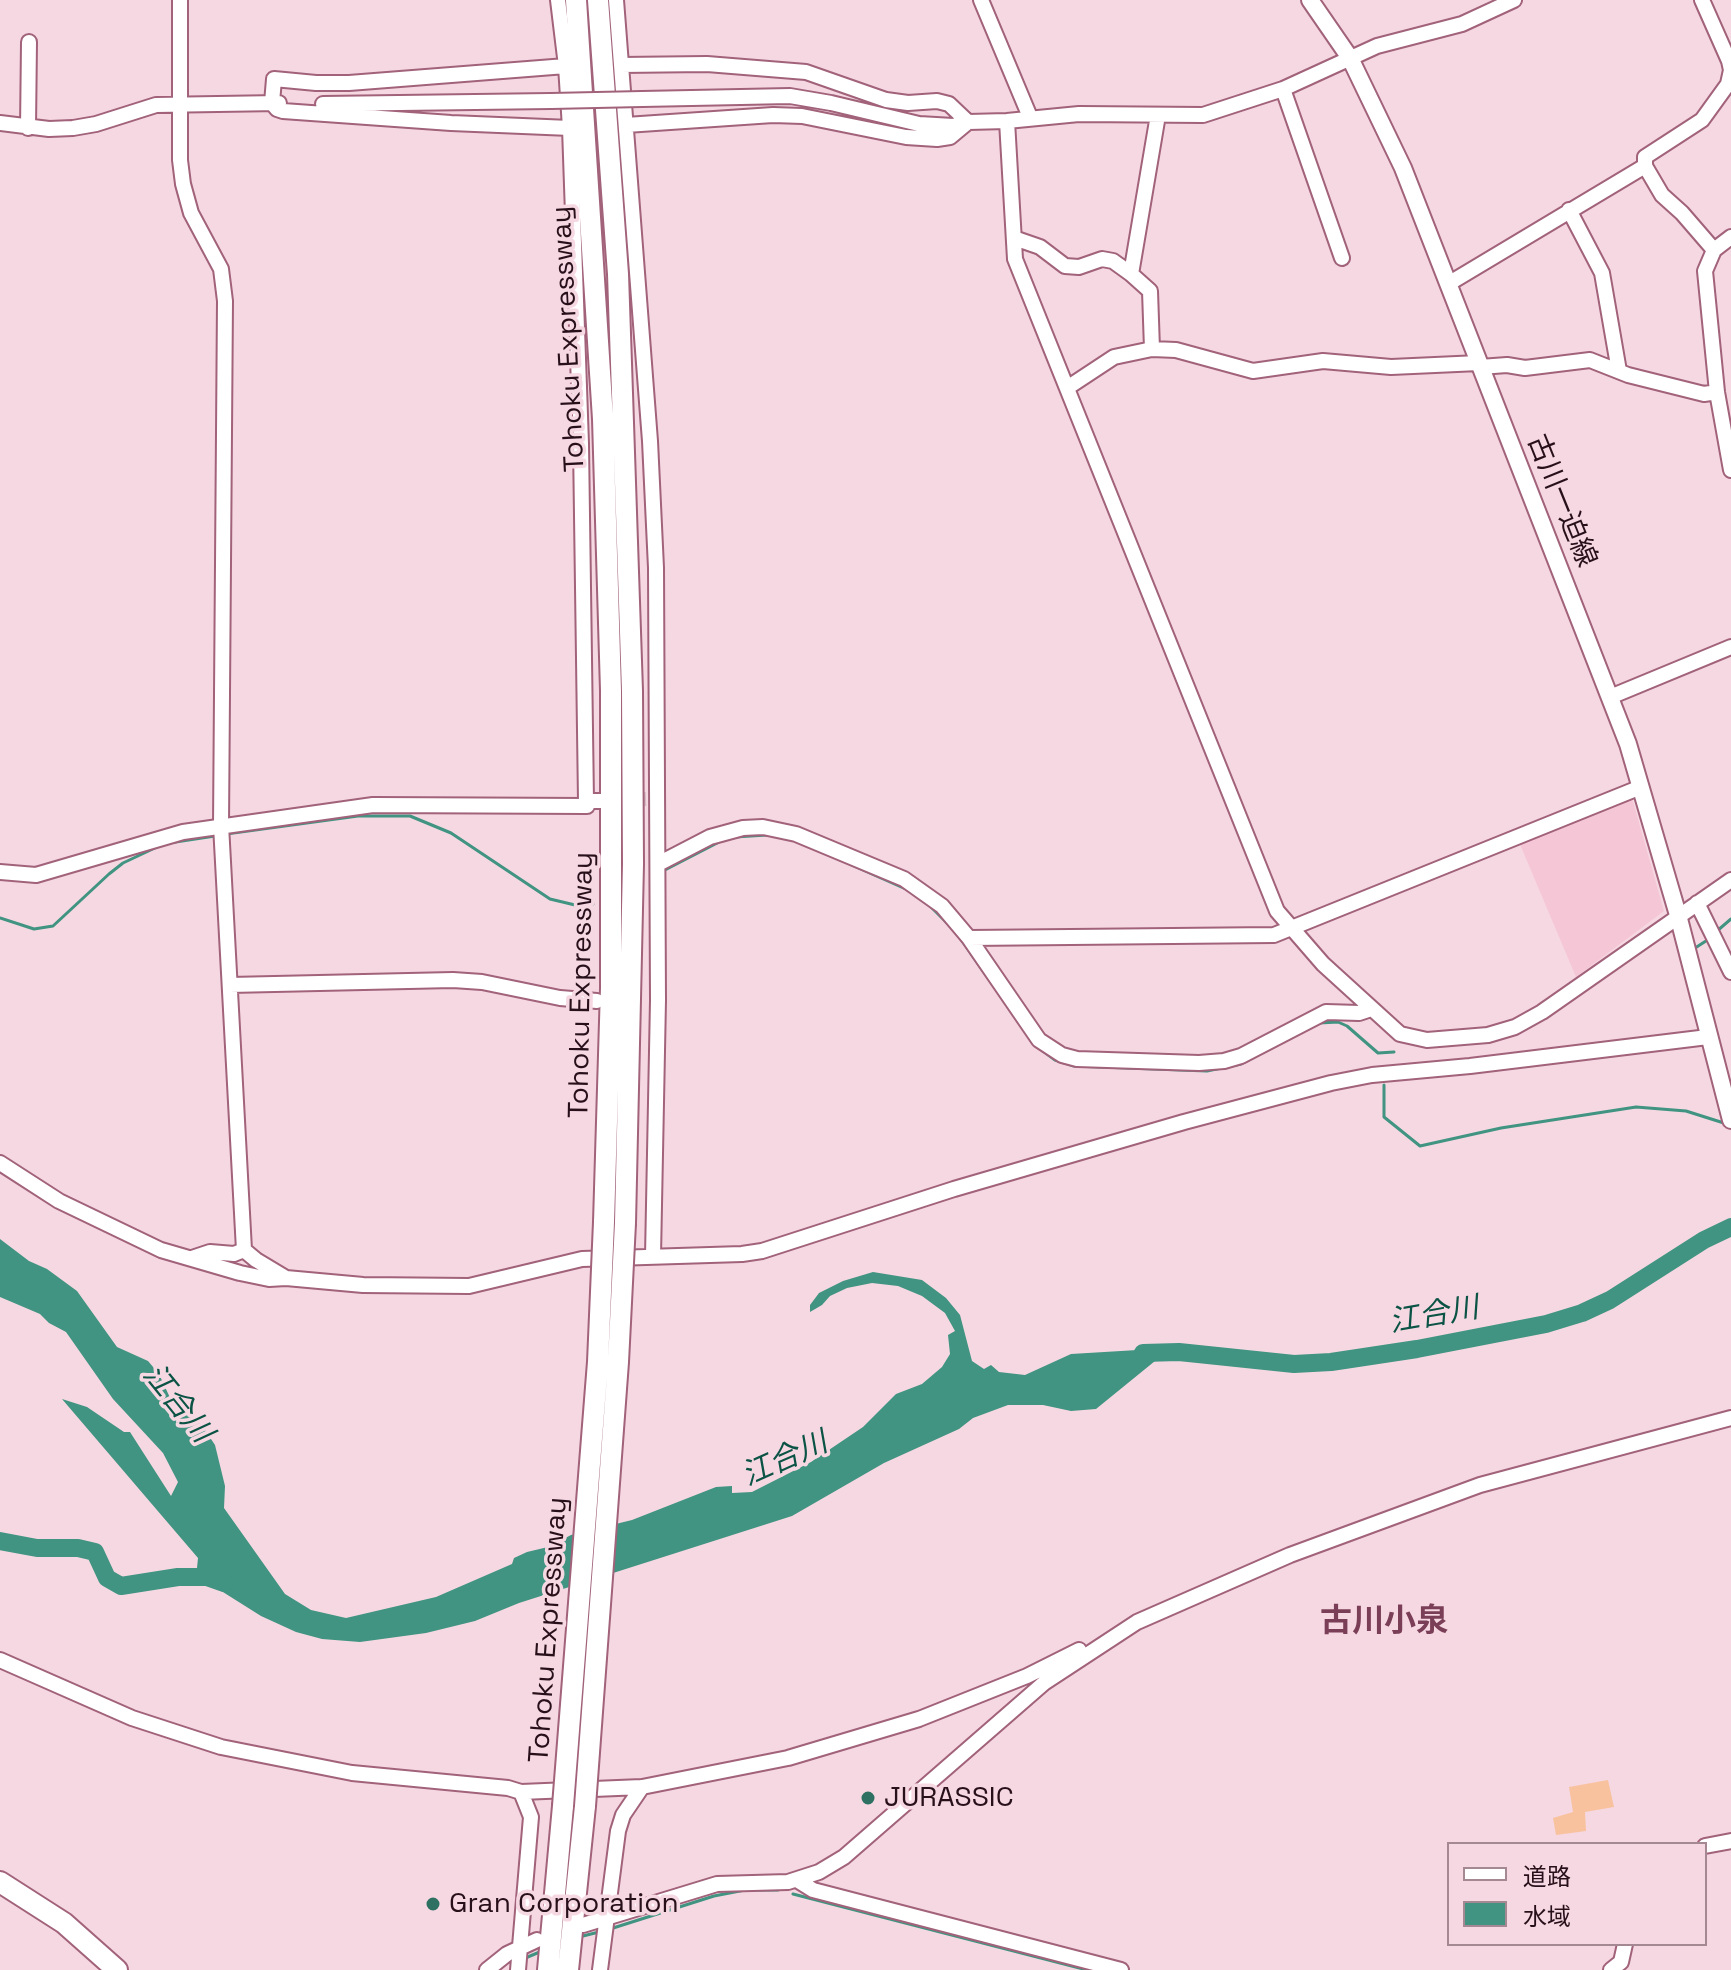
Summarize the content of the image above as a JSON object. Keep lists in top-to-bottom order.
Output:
{
  "streets": {
    "highway": ["Tohoku Expressway"],
    "main road": ["古川一迫線"]
  },
  "districts": ["古川小泉"],
  "water": ["江合川"],
  "places": ["JURASSIC", "Gran Corporation"],
  "legend": ["道路", "水域"]
}
